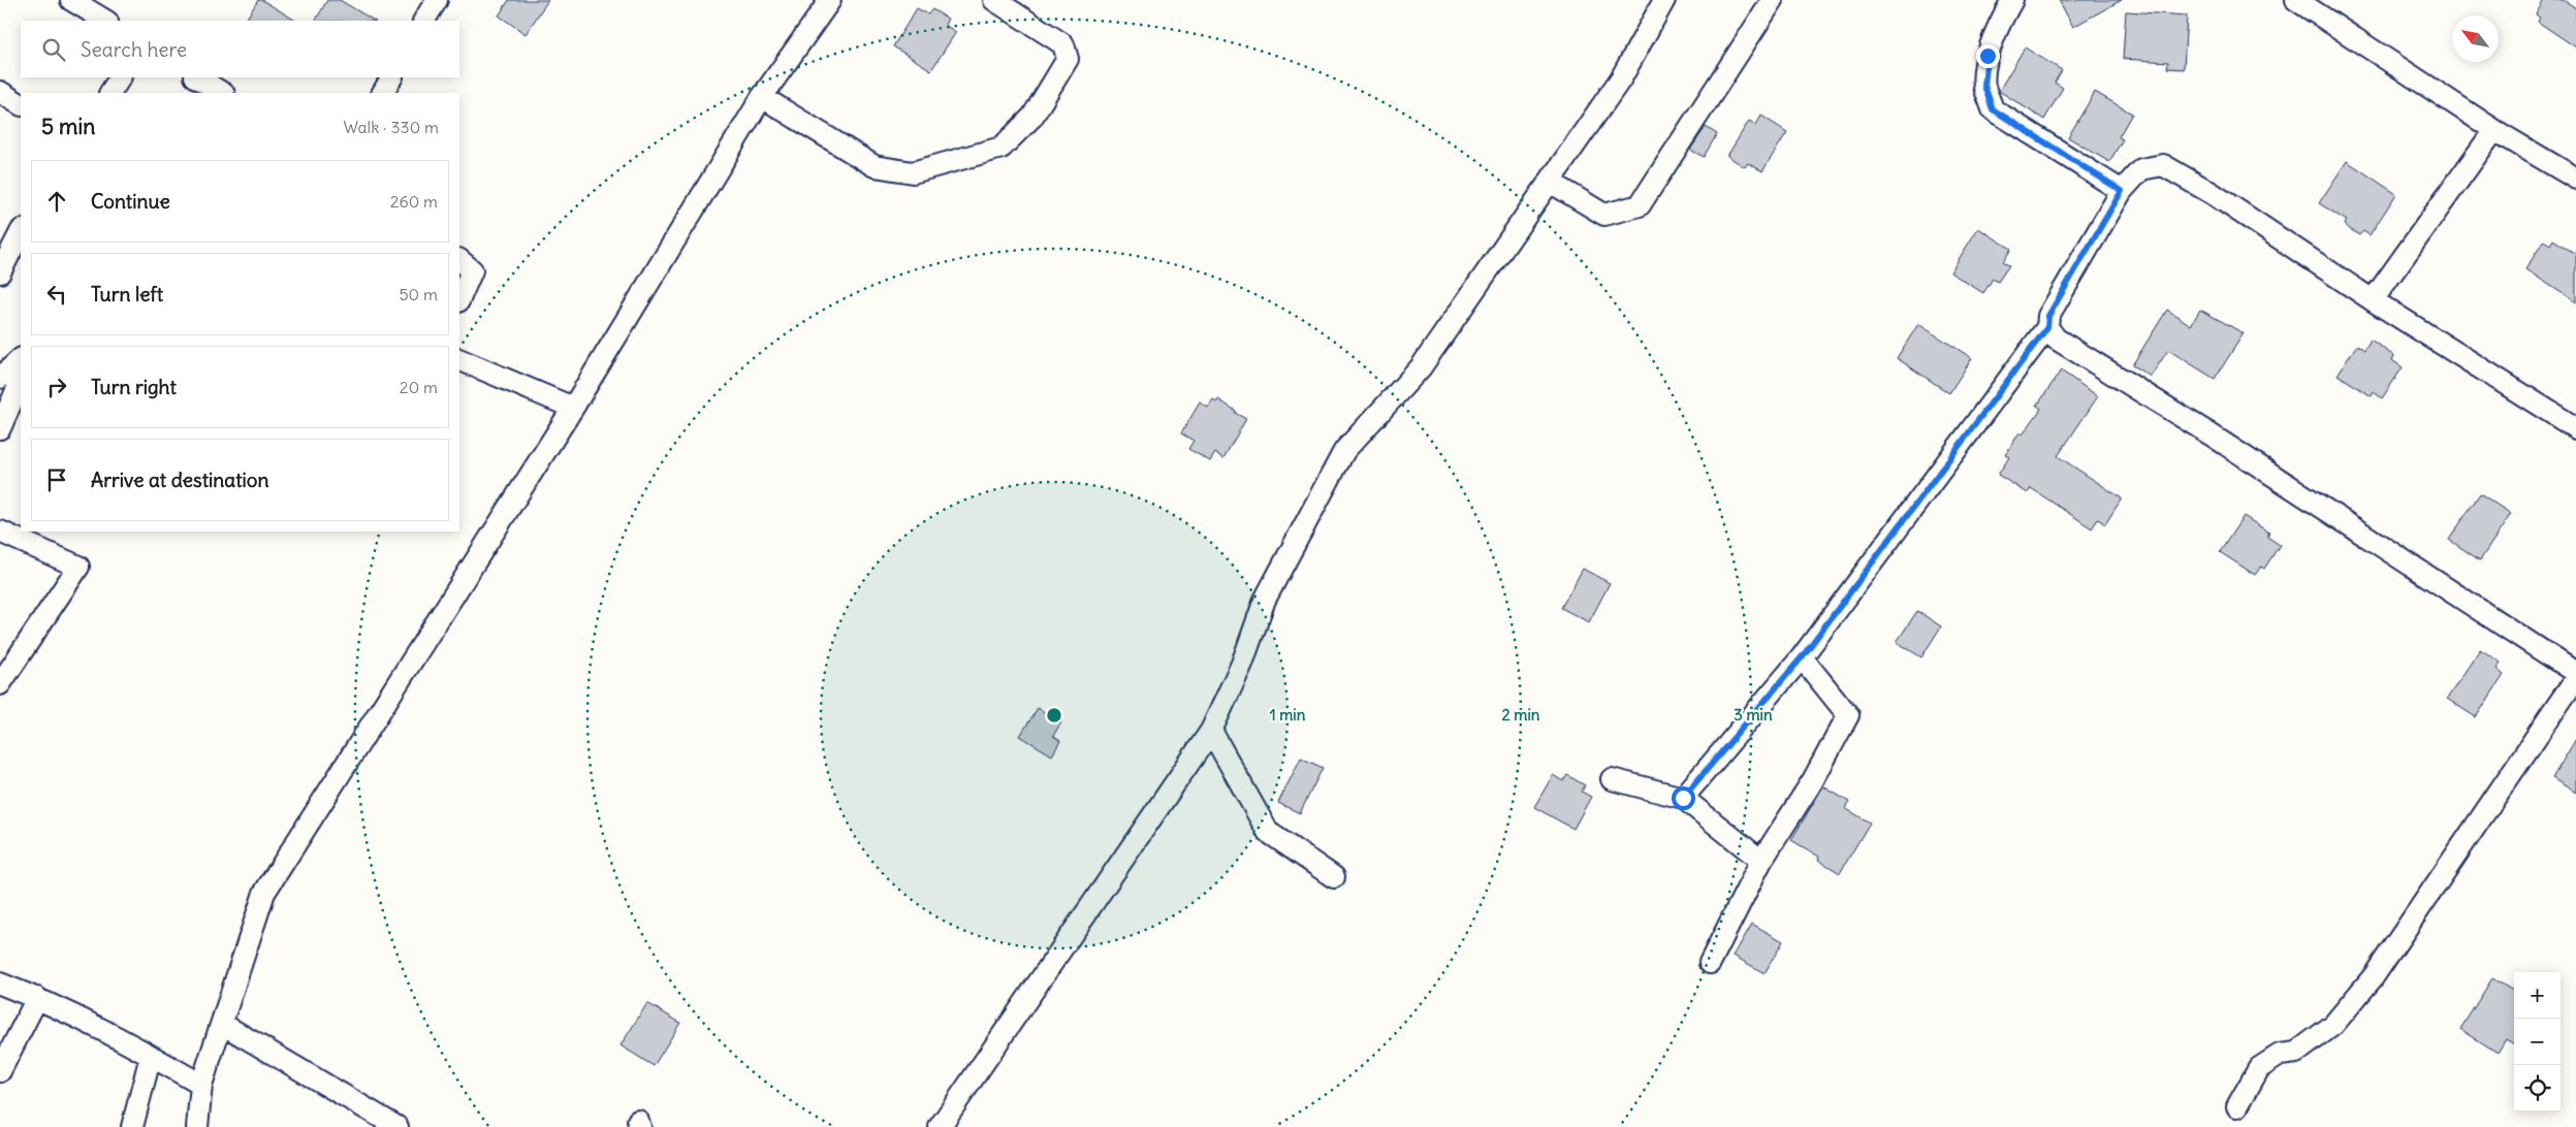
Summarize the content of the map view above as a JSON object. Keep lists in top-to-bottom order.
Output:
{
  "north": "top left",
  "page": {
    "search": "Search here",
    "heading": ["5 min", "Walk · 330 m"],
    "list": [
      ["Continue", "260 m"],
      ["Turn left", "50 m"],
      ["Turn right", "20 m"],
      "Arrive at destination"
    ],
    "map_buttons": ["+", "−"]
  },
  "rings": ["1 min", "2 min", "3 min"]
}
